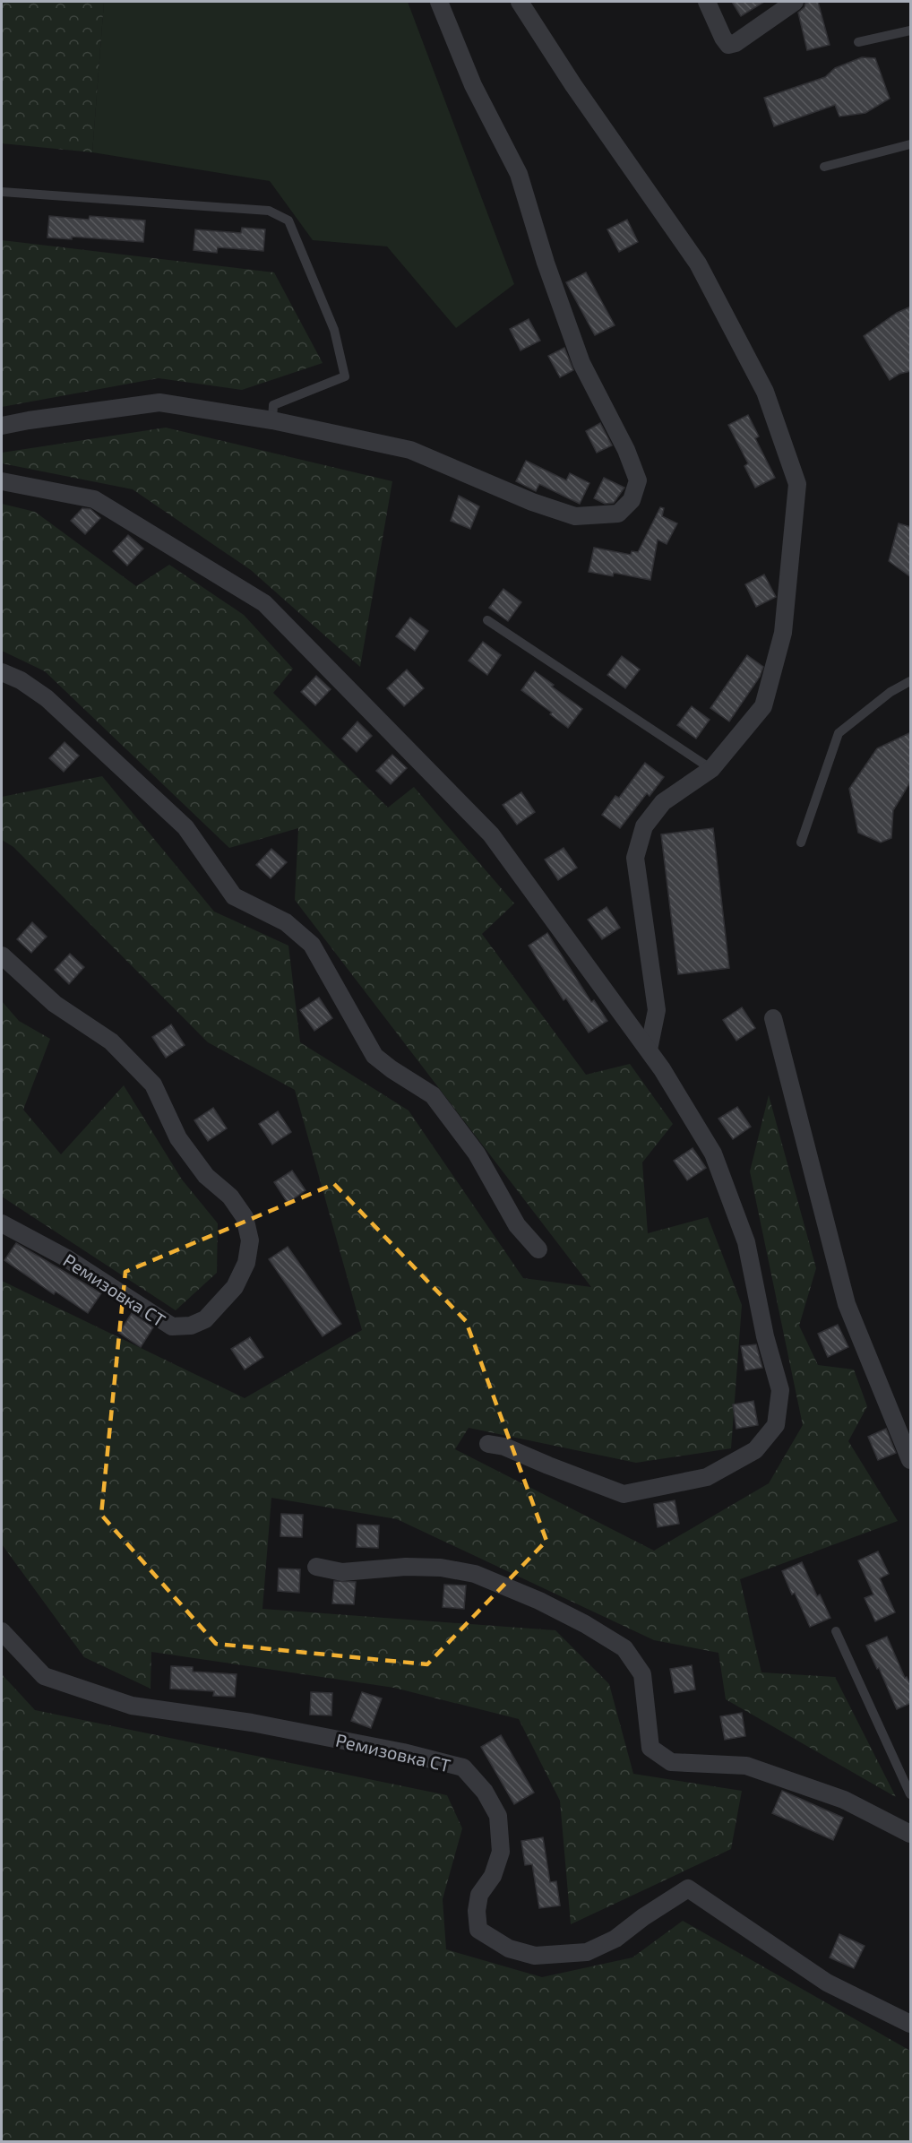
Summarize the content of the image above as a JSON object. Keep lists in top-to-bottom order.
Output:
{
  "streets": {
    "street": ["Ремизовка СТ"]
  }
}
